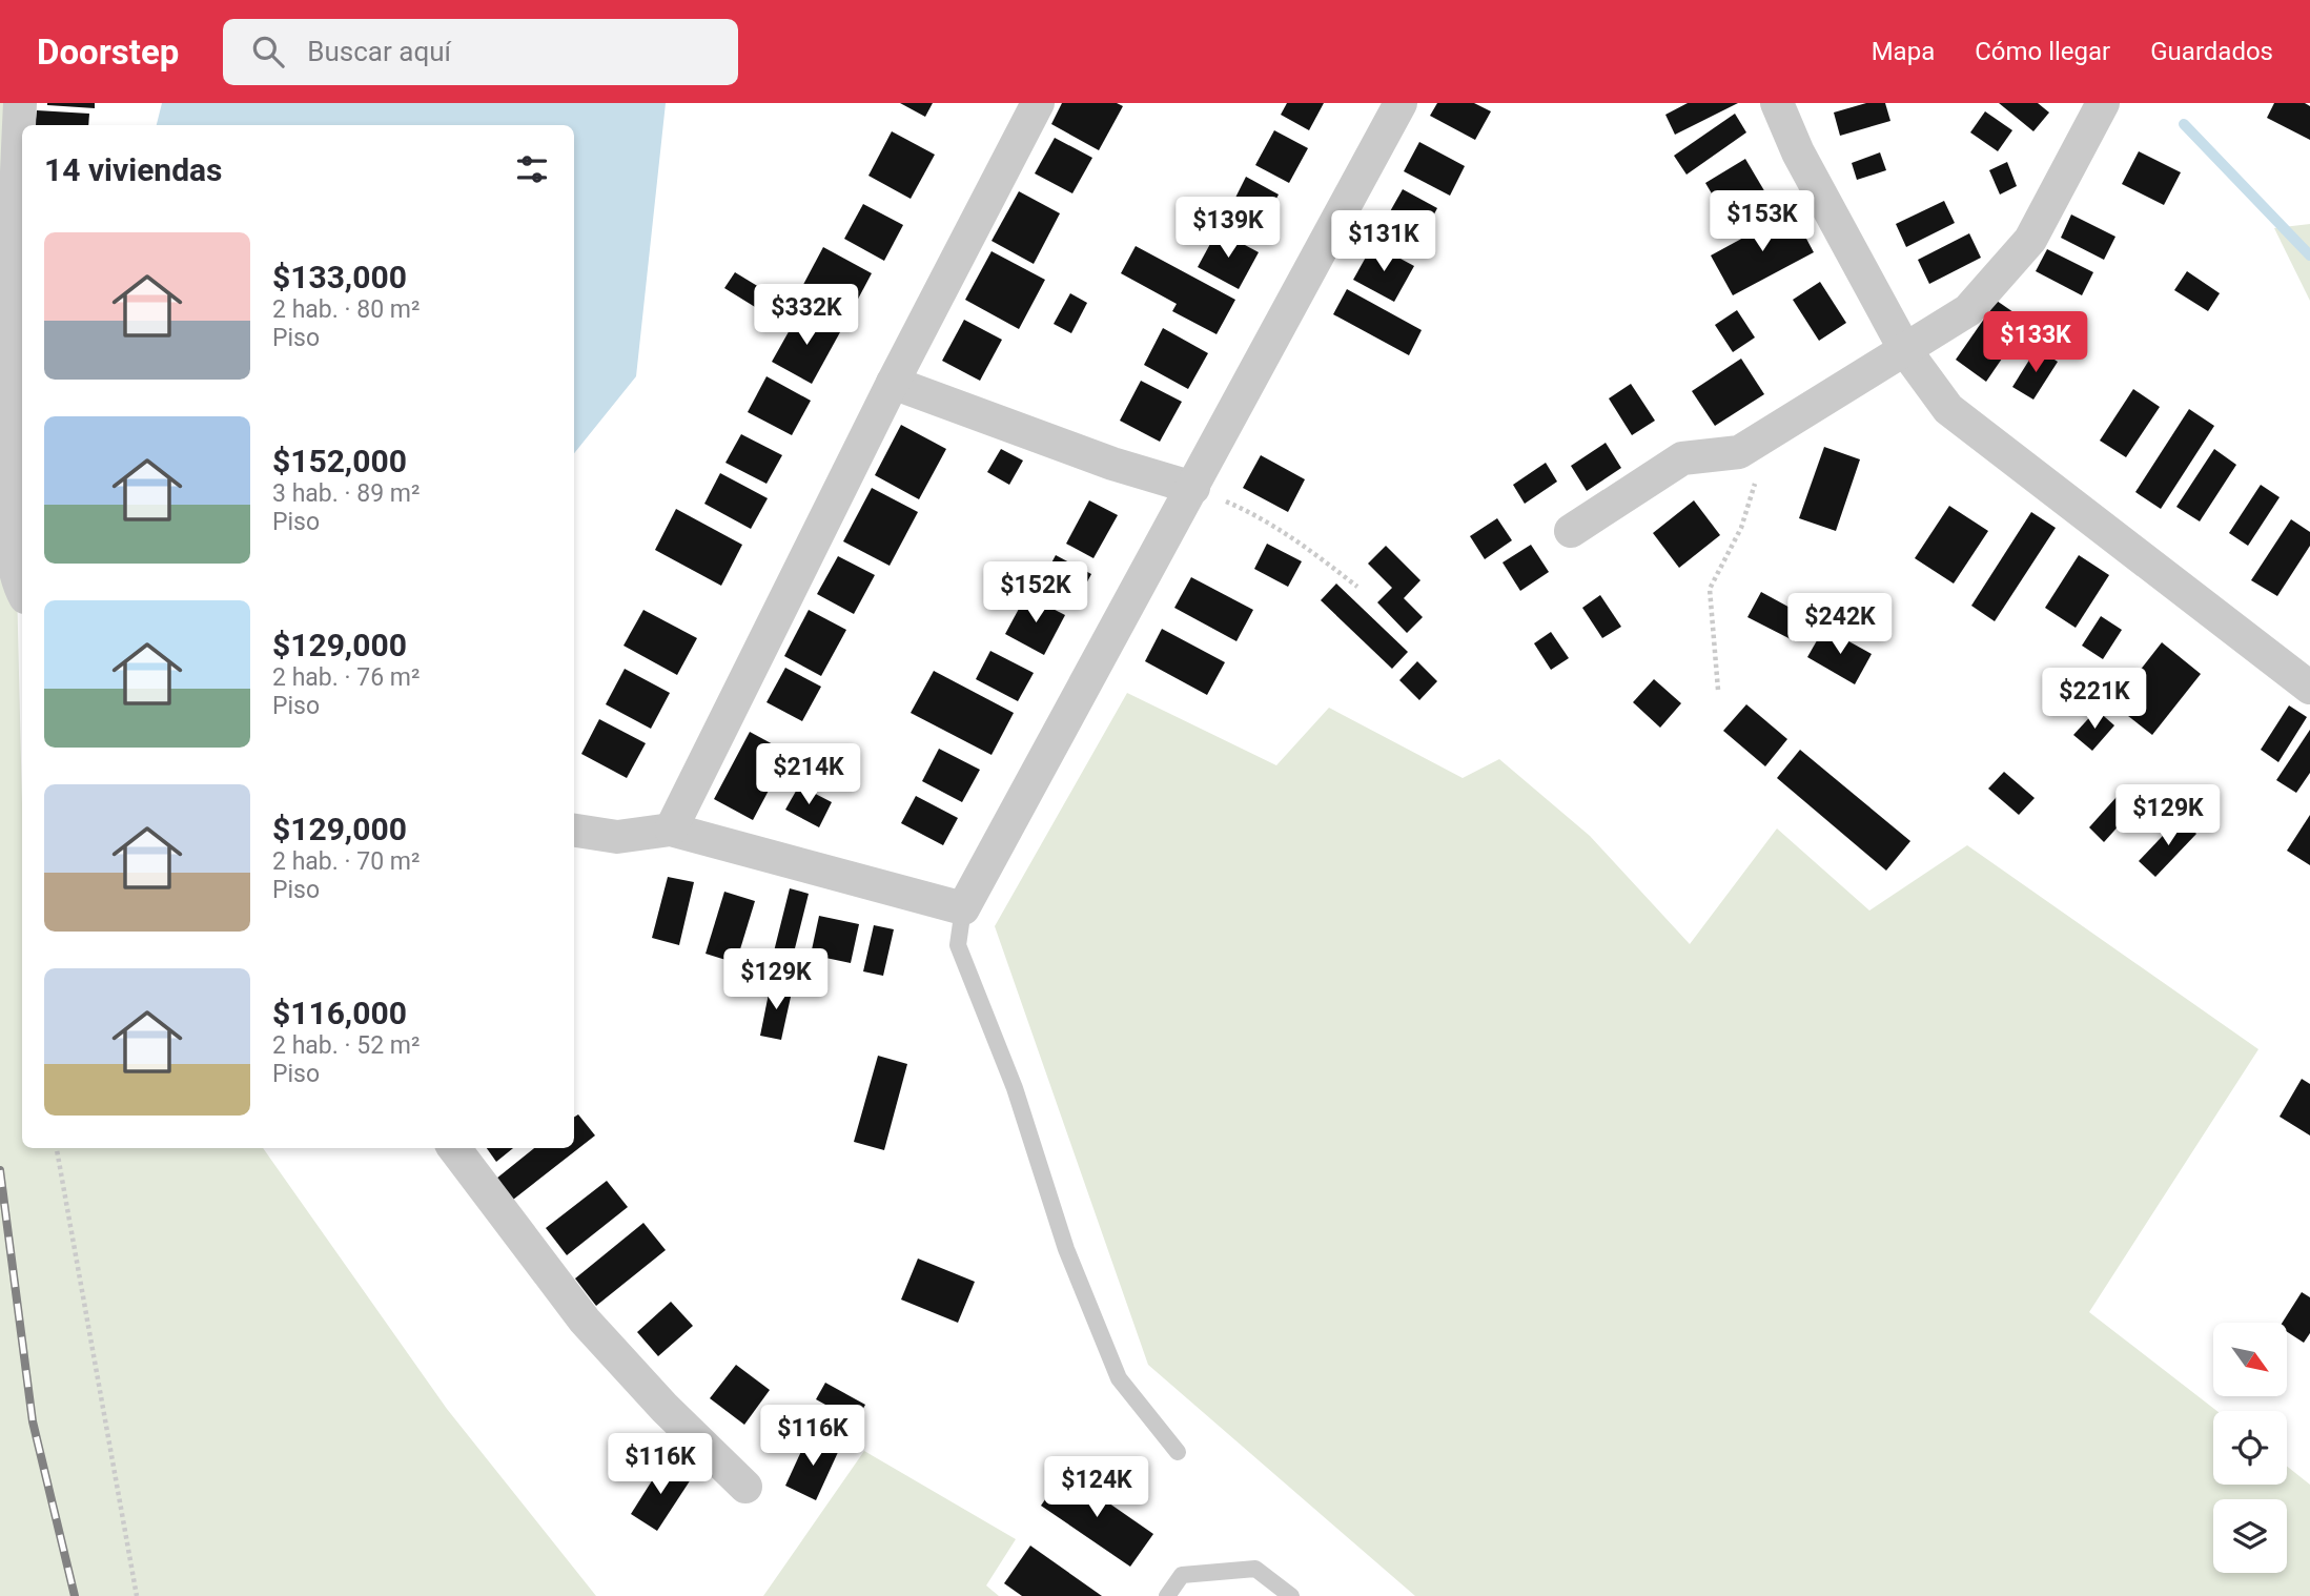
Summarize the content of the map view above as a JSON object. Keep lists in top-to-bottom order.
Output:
{
  "north": "bottom right",
  "page": {
    "header": "Doorstep",
    "search": "Buscar aquí",
    "nav": ["Mapa", "Cómo llegar", "Guardados"],
    "heading": "14 viviendas",
    "price": [
      "$153K",
      "$139K",
      "$131K",
      "$332K",
      "$133K",
      "$152K",
      "$242K",
      "$221K",
      "$214K",
      "$129K",
      "$129K",
      "$116K",
      "$116K",
      "$124K"
    ],
    "list": [
      {
        "name": "$133,000",
        "note": "2 hab. · 80 m² · Piso"
      },
      {
        "name": "$152,000",
        "note": "3 hab. · 89 m² · Piso"
      },
      {
        "name": "$129,000",
        "note": "2 hab. · 76 m² · Piso"
      },
      {
        "name": "$129,000",
        "note": "2 hab. · 70 m² · Piso"
      },
      {
        "name": "$116,000",
        "note": "2 hab. · 52 m² · Piso"
      }
    ]
  }
}
